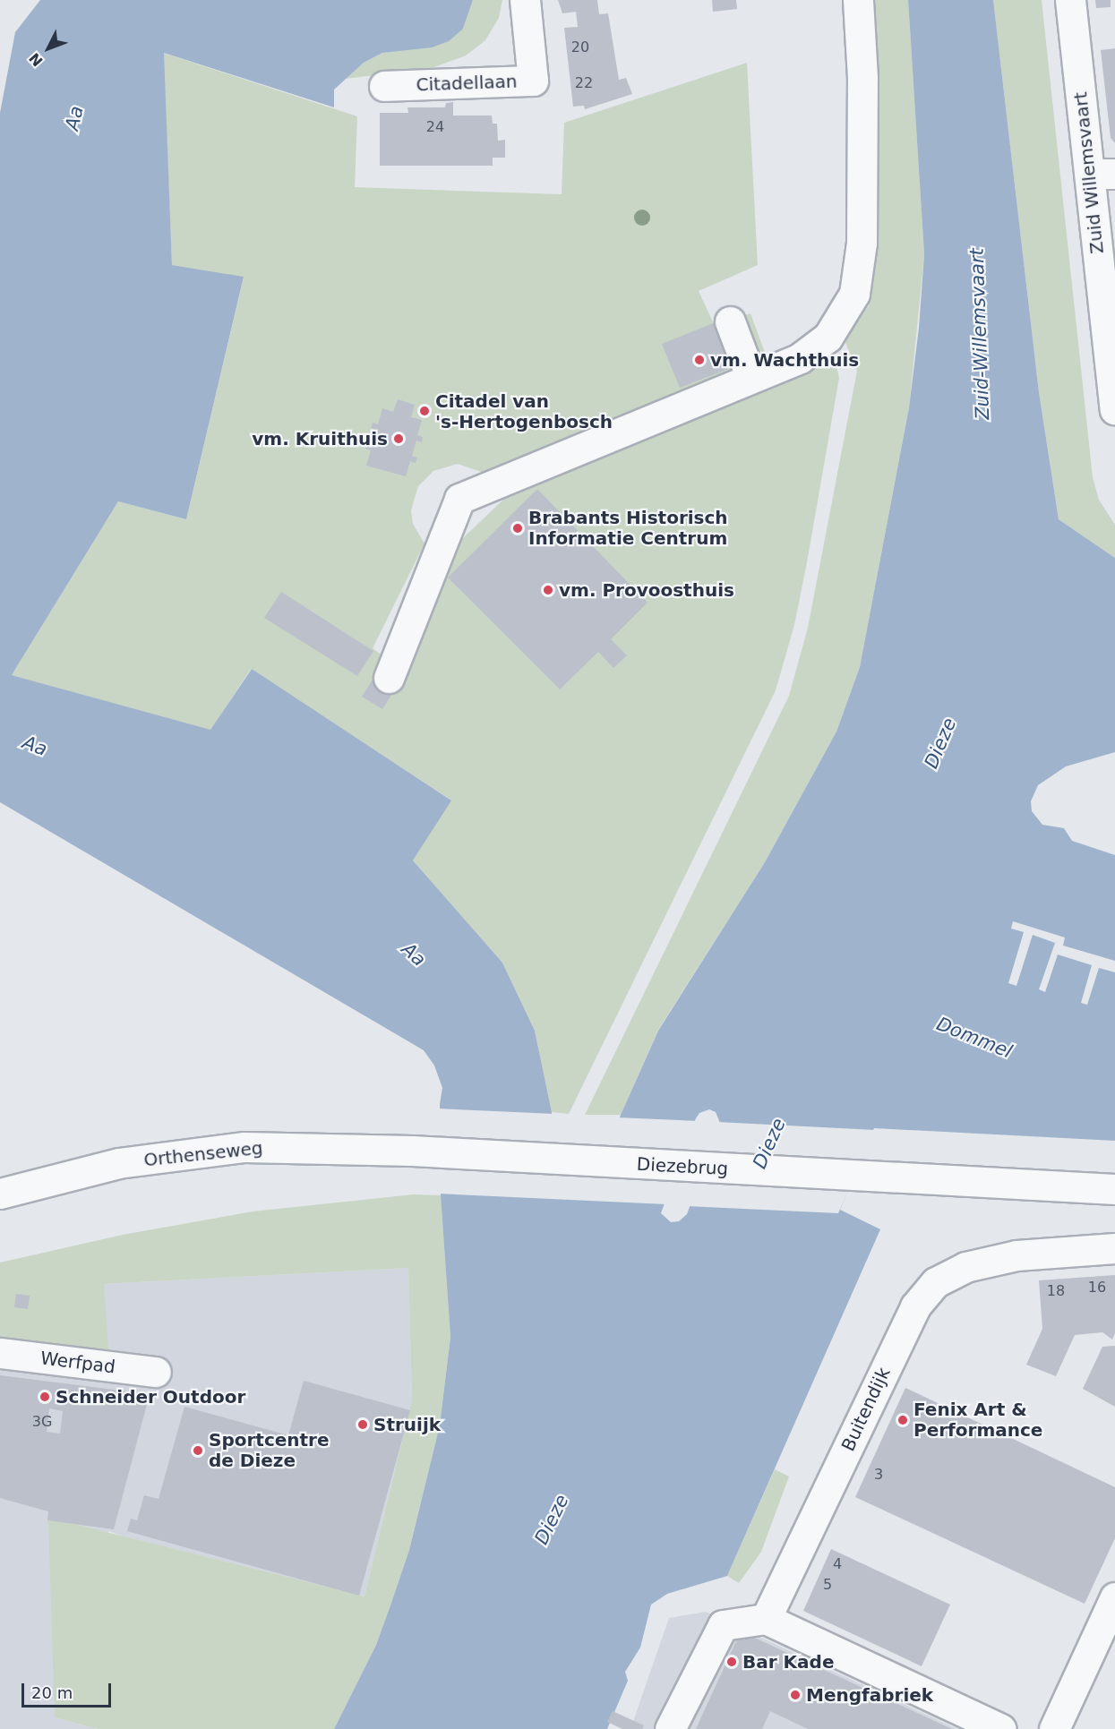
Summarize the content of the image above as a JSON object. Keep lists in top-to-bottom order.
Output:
{
  "streets": {
    "street": [
      "Citadellaan",
      "Zuid Willemsvaart",
      "Orthenseweg",
      "Diezebrug",
      "Werfpad",
      "Buitendijk"
    ]
  },
  "crossings": [
    ["Orthenseweg", "Diezebrug"]
  ],
  "water": [
    "Aa",
    "Zuid-Willemsvaart",
    "Dieze",
    "Dommel"
  ],
  "places": [
    "vm. Wachthuis",
    "Citadel van 's-Hertogenbosch",
    "vm. Kruithuis",
    "Brabants Historisch Informatie Centrum",
    "vm. Provoosthuis",
    "Schneider Outdoor",
    "Fenix Art & Performance",
    "Struijk",
    "Sportcentre de Dieze",
    "Bar Kade",
    "Mengfabriek"
  ],
  "house_numbers": [
    "20",
    "22",
    "24",
    "16",
    "18",
    "3G",
    "3",
    "4",
    "5"
  ],
  "scale_bar": "20 m",
  "north": "bottom left"
}
